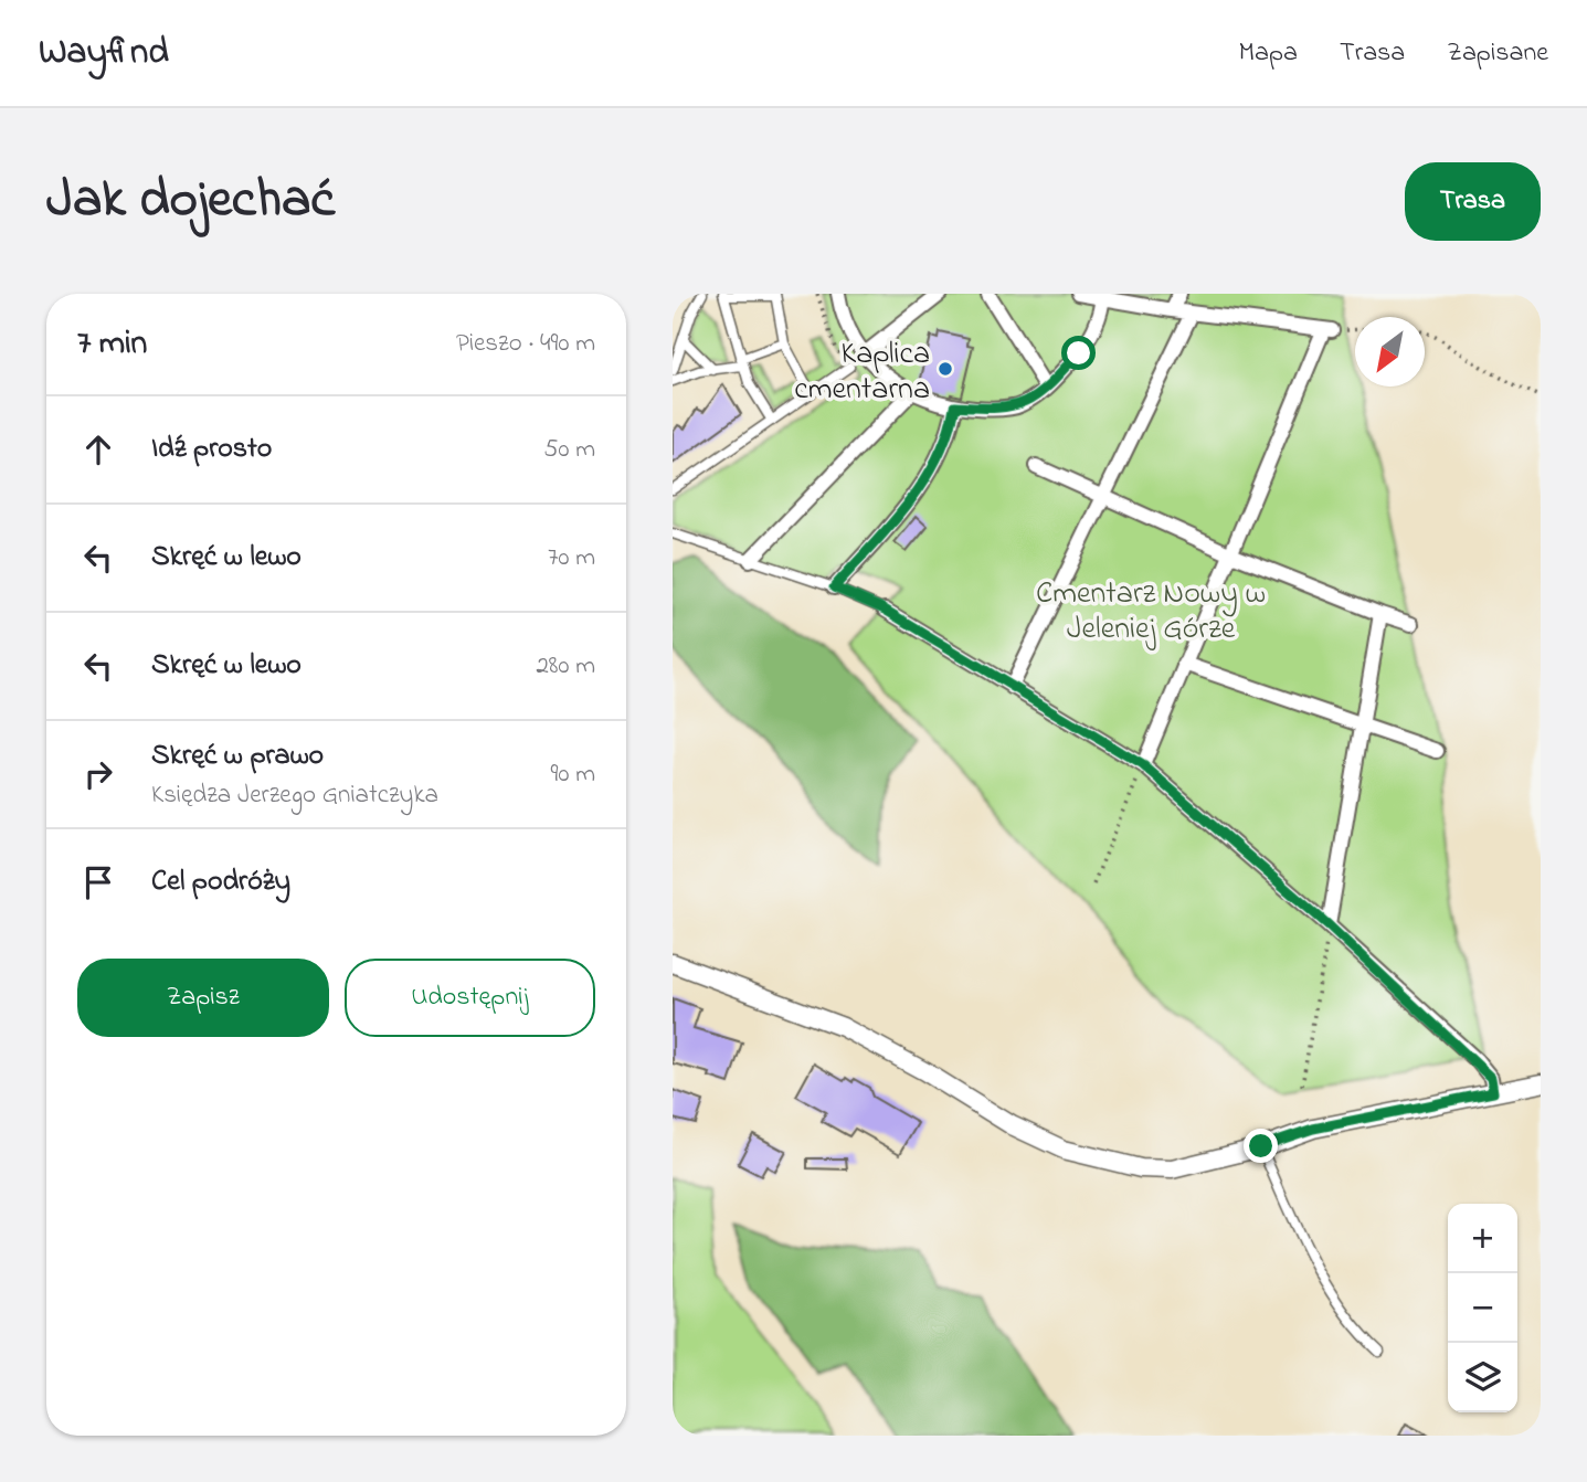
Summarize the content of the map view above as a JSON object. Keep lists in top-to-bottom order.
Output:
{
  "parks": ["Cmentarz Nowy w Jeleniej Górze"],
  "places": ["Kaplica cmentarna"],
  "north": "bottom left",
  "page": {
    "header": "Wayfind",
    "nav": ["Mapa", "Trasa", "Zapisane"],
    "title": "Jak dojechać",
    "buttons": [
      "Trasa",
      ["Zapisz", "Udostępnij"]
    ],
    "heading": ["7 min", "Pieszo · 490 m"],
    "list": [
      ["Idź prosto", "50 m"],
      ["Skręć w lewo", "70 m"],
      ["Skręć w lewo", "280 m"],
      ["Skręć w prawo", "Księdza Jerzego Gniatczyka", "90 m"],
      "Cel podróży"
    ],
    "map_buttons": ["+", "−"]
  }
}
